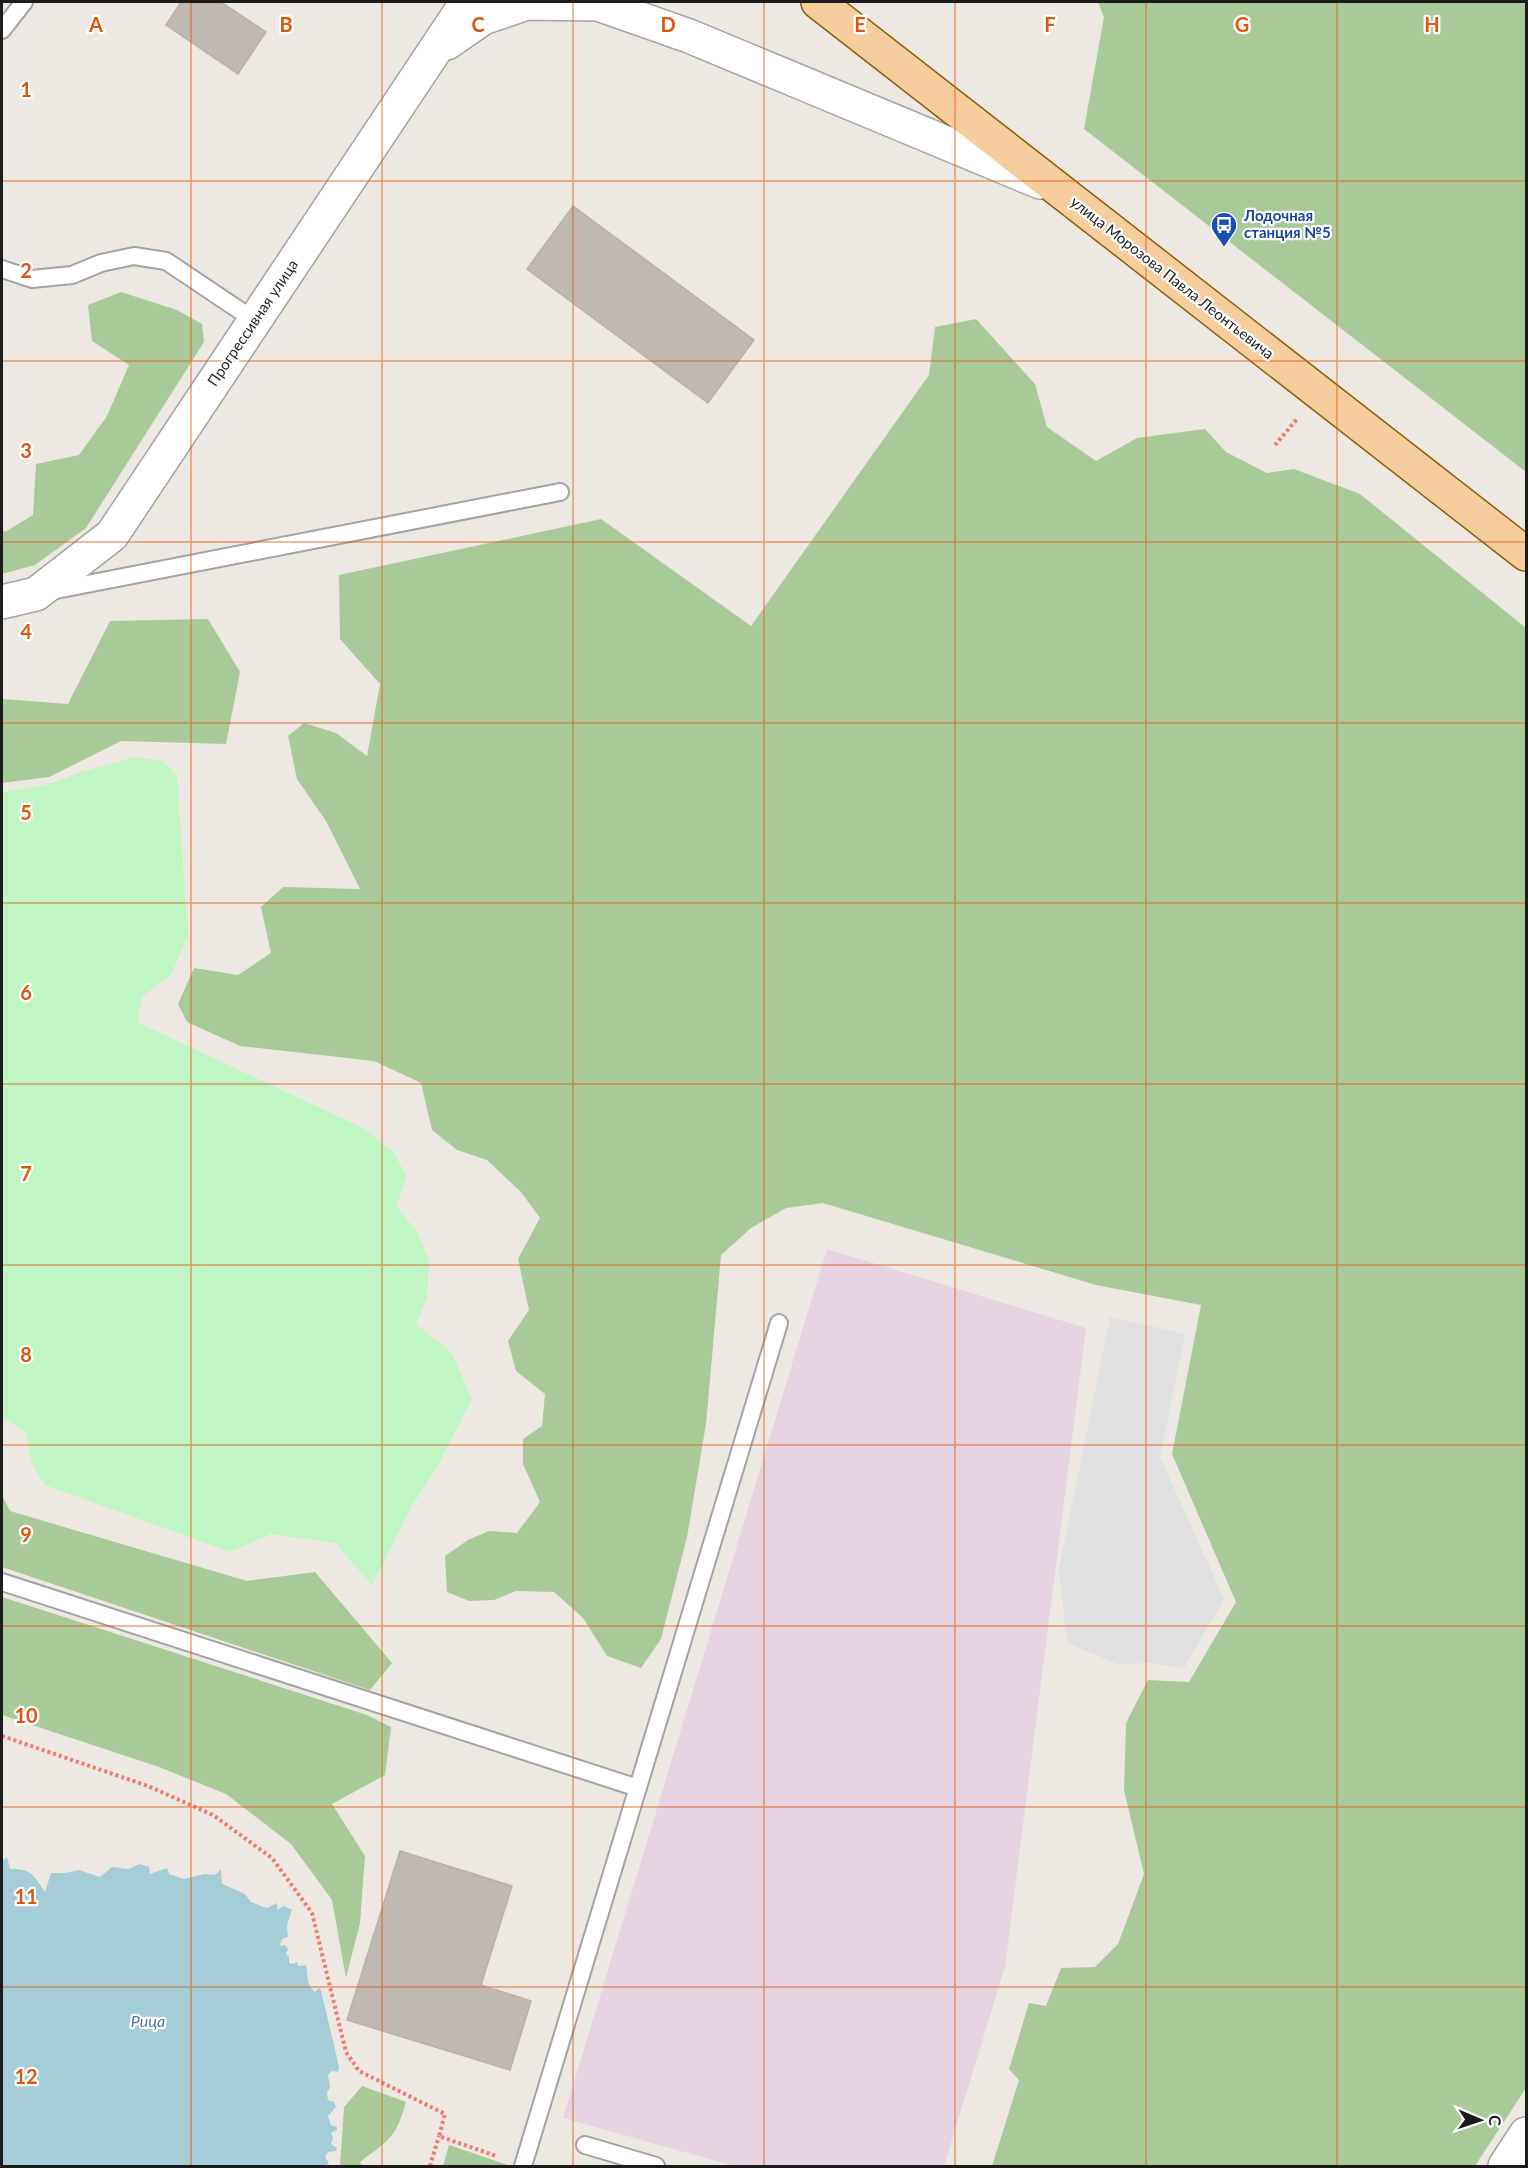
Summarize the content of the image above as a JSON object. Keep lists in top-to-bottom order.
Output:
{
  "streets": {
    "main road": ["улица Морозова Павла Леонтьевича"],
    "street": ["Прогрессивная улица"]
  },
  "water": ["Рица"],
  "places": {
    "bus stop": ["Лодочная станция №5"]
  },
  "north": "right",
  "grid": {
    "columns": [
      "A",
      "B",
      "C",
      "D",
      "E",
      "F",
      "G",
      "H"
    ],
    "rows": [
      "1",
      "2",
      "3",
      "4",
      "5",
      "6",
      "7",
      "8",
      "9",
      "10",
      "11",
      "12"
    ]
  }
}
